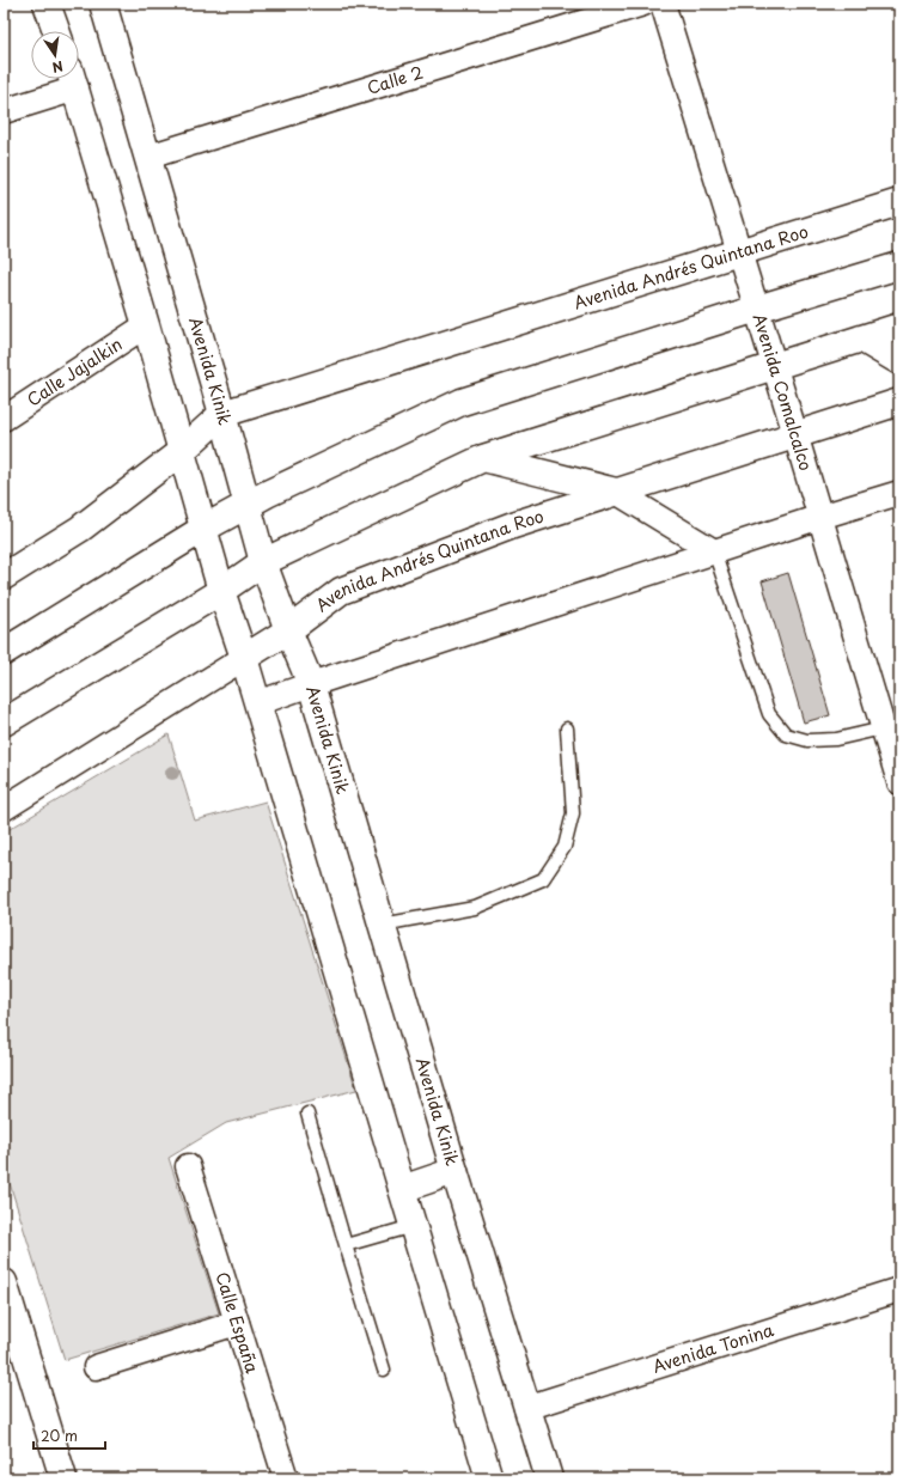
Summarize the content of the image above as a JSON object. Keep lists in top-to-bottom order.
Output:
{
  "streets": {
    "main road": ["Avenida Andrés Quintana Roo", "Avenida Kinik"],
    "street": [
      "Calle 2",
      "Calle Jajalkin",
      "Avenida Comalcalco",
      "Calle España",
      "Avenida Tonina"
    ]
  },
  "crossings": [
    ["Calle 2", "Avenida Kinik"],
    ["Avenida Andrés Quintana Roo", "Avenida Kinik"],
    ["Avenida Andrés Quintana Roo", "Avenida Comalcalco"],
    ["Avenida Kinik", "Avenida Tonina"]
  ],
  "scale_bar": "20 m",
  "north": "bottom"
}
